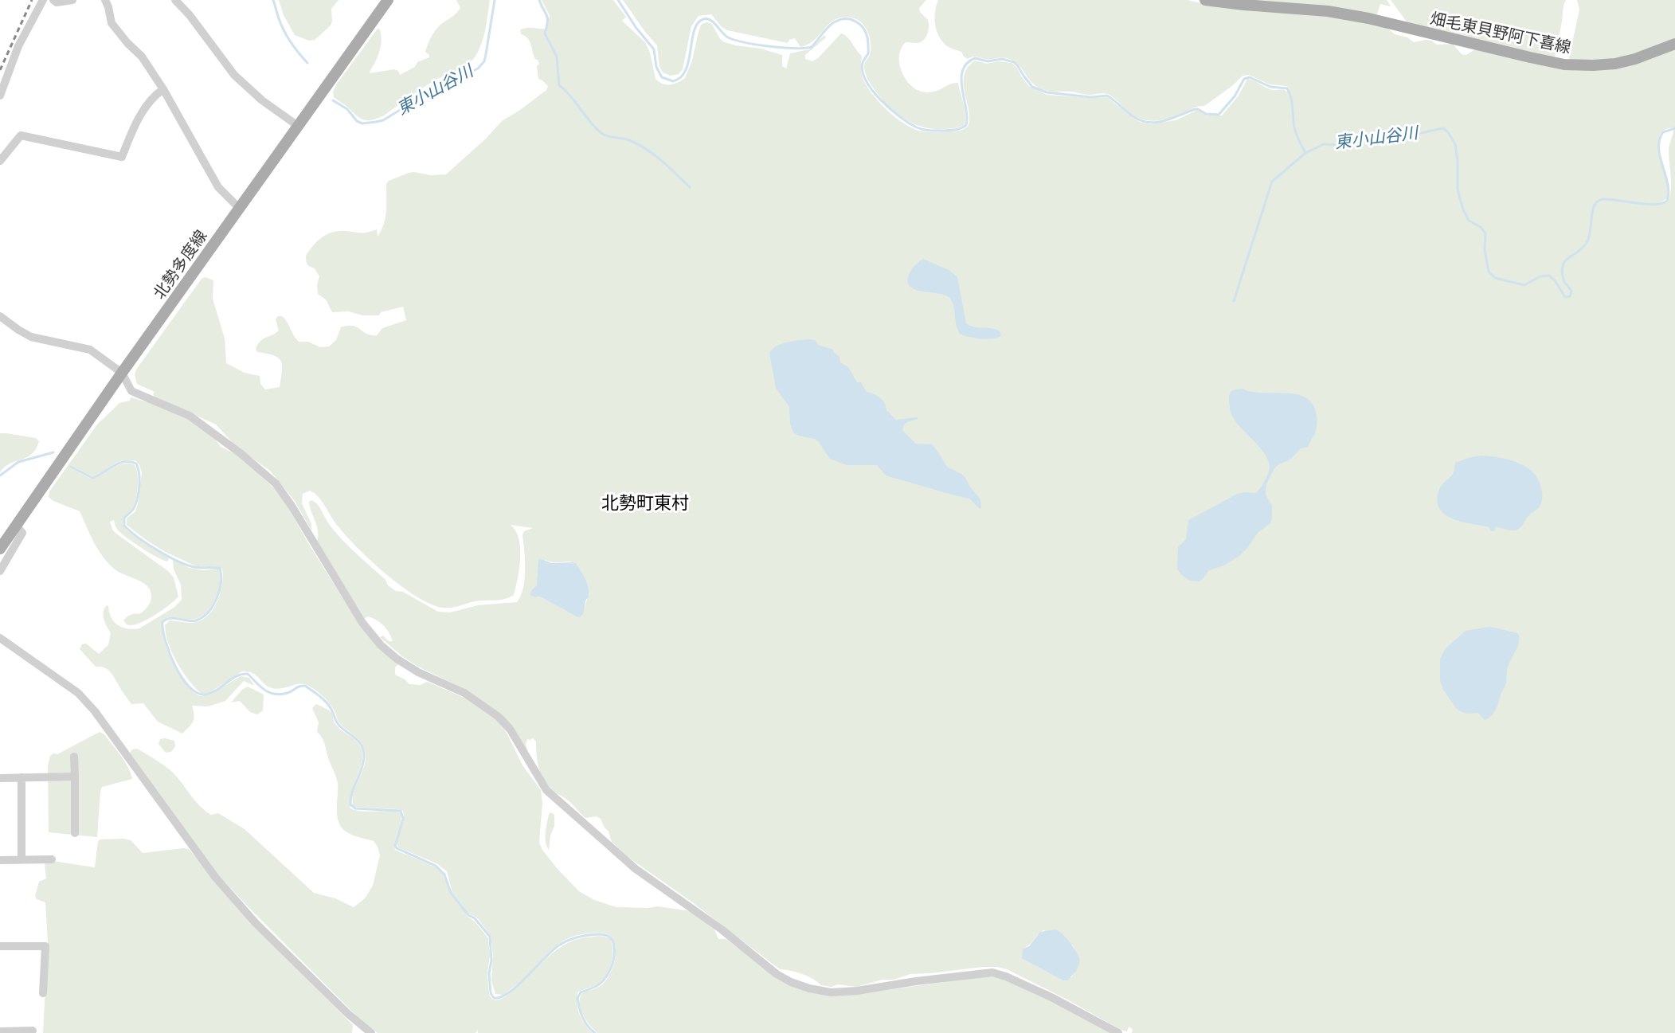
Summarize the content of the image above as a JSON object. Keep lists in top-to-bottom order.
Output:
{
  "streets": {
    "main road": ["畑毛東貝野阿下喜線", "北勢多度線"]
  },
  "districts": ["北勢町東村"],
  "water": ["東小山谷川"]
}
